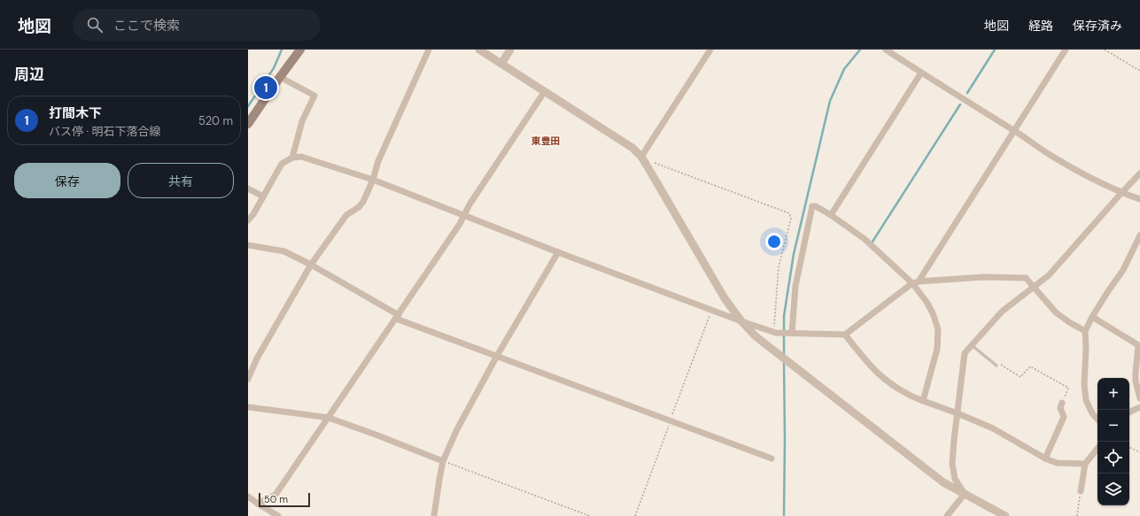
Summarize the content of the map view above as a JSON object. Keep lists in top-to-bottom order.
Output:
{
  "districts": ["東豊田"],
  "scale_bar": "50 m",
  "page": {
    "header": "地図",
    "search": "ここで検索",
    "nav": ["地図", "経路", "保存済み"],
    "heading": "周辺",
    "pins": "1",
    "list": [
      {
        "mark": "1",
        "name": "打間木下",
        "note": "バス停 · 明石下落合線",
        "value": "520 m"
      }
    ],
    "buttons": ["保存", "共有"],
    "map_buttons": ["+", "−"],
    "scale": "50 m"
  }
}
